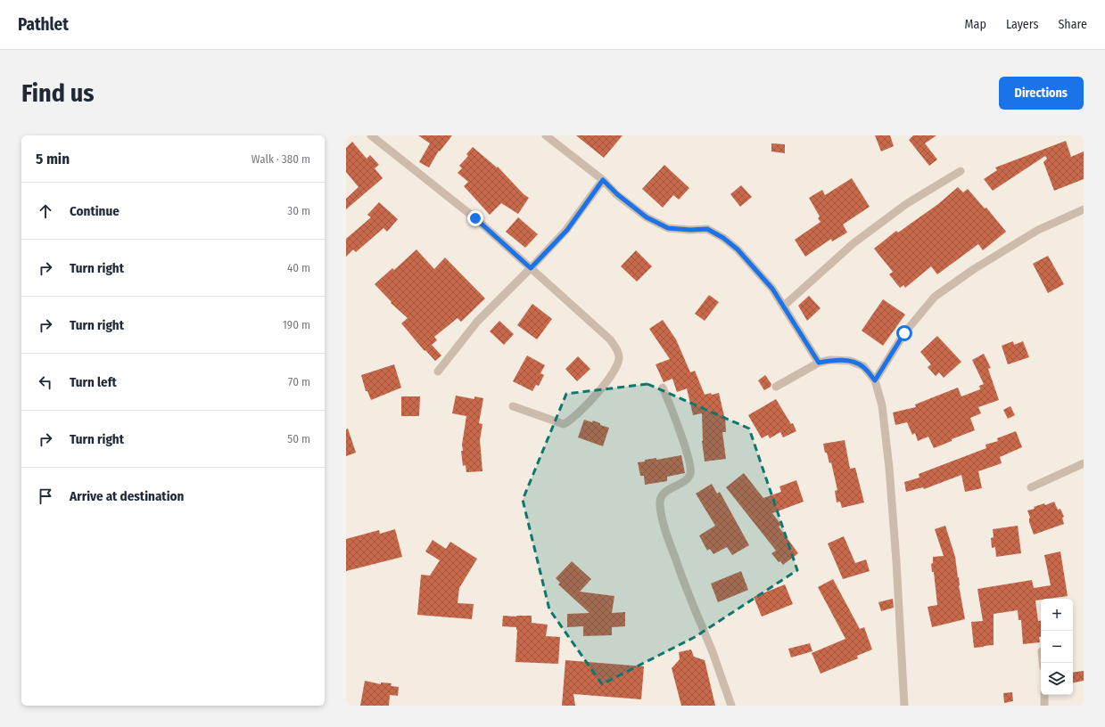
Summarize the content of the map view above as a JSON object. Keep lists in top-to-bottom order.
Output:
{
  "page": {
    "header": "Pathlet",
    "nav": ["Map", "Layers", "Share"],
    "buttons": "Directions",
    "title": "Find us",
    "heading": ["5 min", "Walk · 380 m"],
    "list": [
      ["Continue", "30 m"],
      ["Turn right", "40 m"],
      ["Turn right", "190 m"],
      ["Turn left", "70 m"],
      ["Turn right", "50 m"],
      "Arrive at destination"
    ],
    "map_buttons": ["+", "−"]
  }
}
